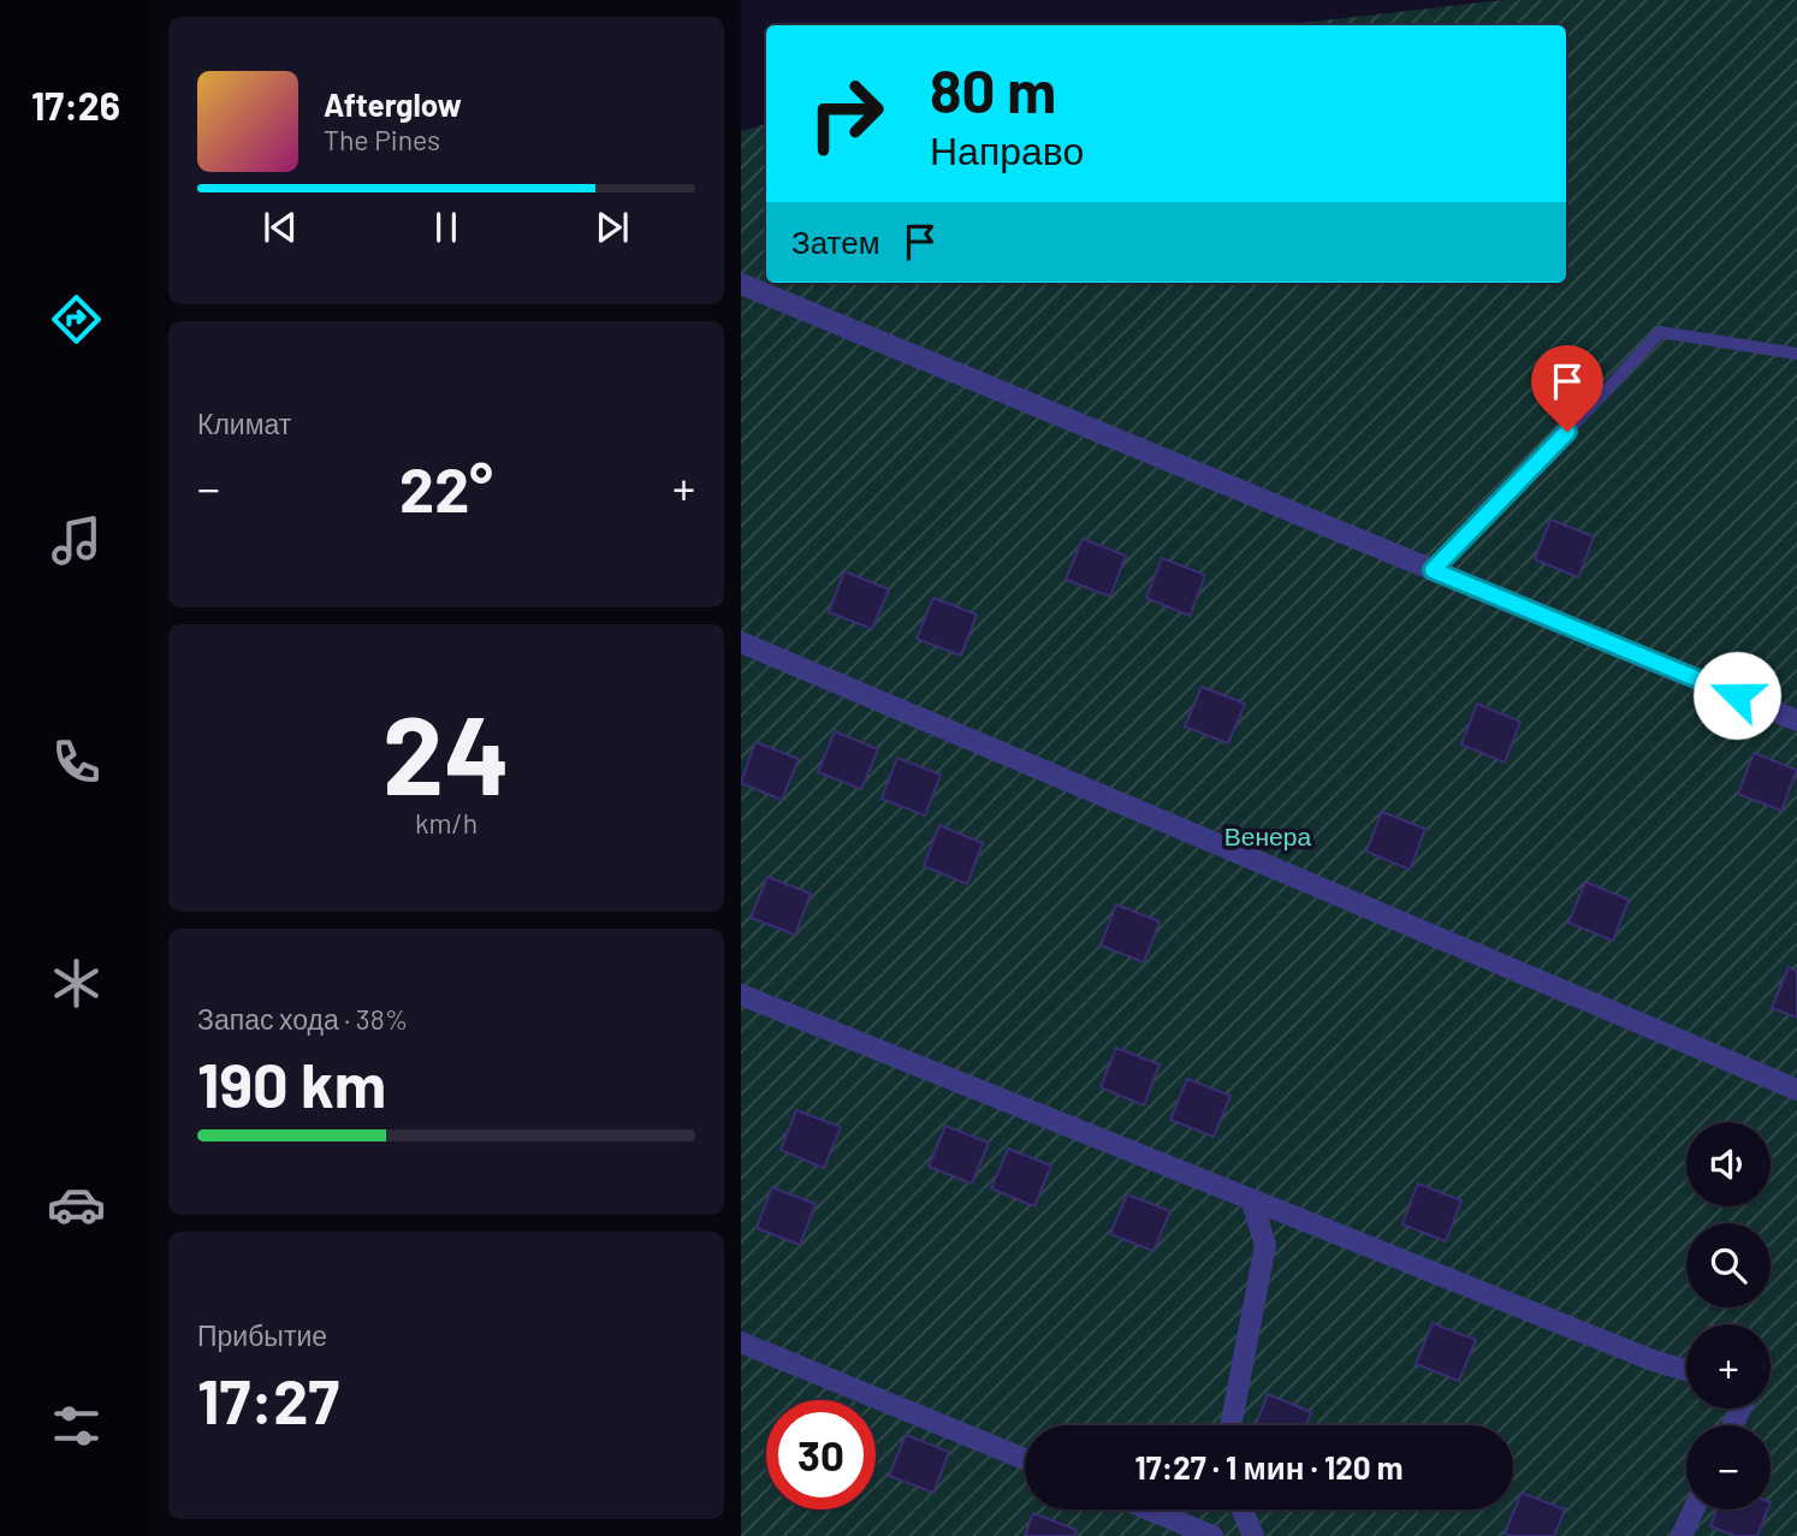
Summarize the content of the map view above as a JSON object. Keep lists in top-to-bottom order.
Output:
{
  "parks": ["Венера"],
  "page": {
    "tabs": "17:26",
    "turn": ["80 m", "Направо"],
    "song": ["Afterglow", "The Pines"],
    "then": "Затем",
    "tile": [
      "Климат",
      ["24", "km/h"],
      ["Запас хода · 38%", "190 km"],
      ["Прибытие", "17:27"]
    ],
    "heat": ["−", "22°", "+"],
    "map_buttons": ["+", "−"],
    "limit": "30",
    "trip": "17:27 · 1 мин · 120 m"
  }
}
